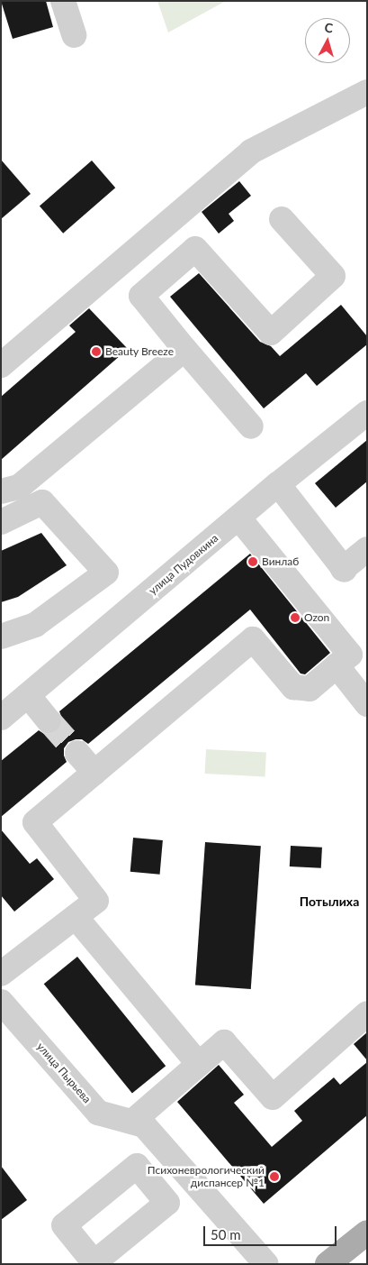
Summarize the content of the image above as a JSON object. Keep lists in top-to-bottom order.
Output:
{
  "streets": {
    "street": ["улица Пудовкина", "улица Пырьева"]
  },
  "districts": ["Потылиха"],
  "places": [
    "Beauty Breeze",
    "Винлаб",
    "Ozon",
    "Психоневрологический диспансер №1"
  ],
  "scale_bar": "50 m",
  "north": "top"
}
